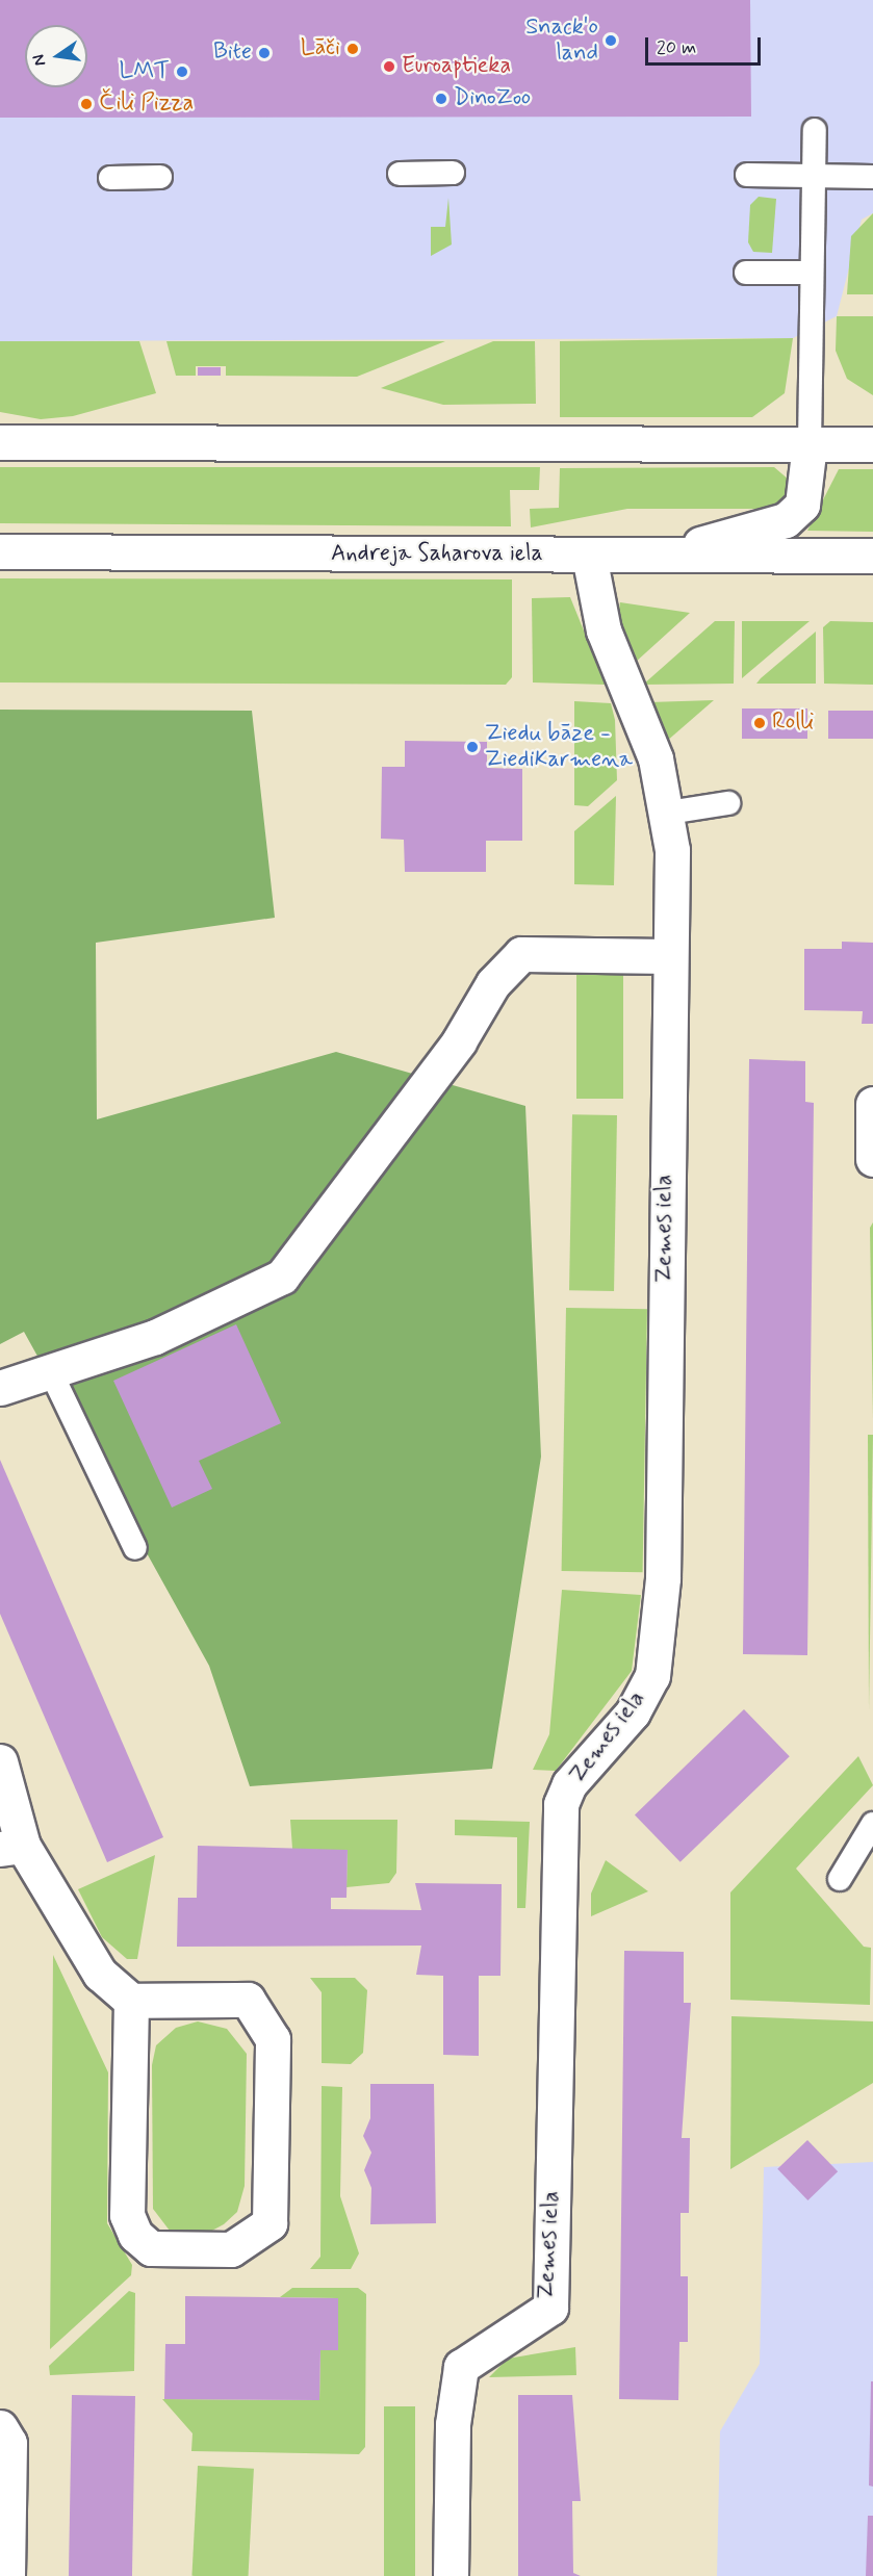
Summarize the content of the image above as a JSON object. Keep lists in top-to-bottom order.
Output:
{
  "streets": {
    "street": ["Andreja Saharova iela", "Zemes iela"]
  },
  "crossings": [
    ["Andreja Saharova iela", "Zemes iela"]
  ],
  "places": [
    "Snack'o land",
    "Lāči",
    "Bite",
    "Euroaptieka",
    "LMT",
    "DinoZoo",
    "Čili Pizza",
    "Rolli",
    "Ziedu bāze - ZiediKarmena"
  ],
  "scale_bar": "20 m",
  "north": "left"
}
